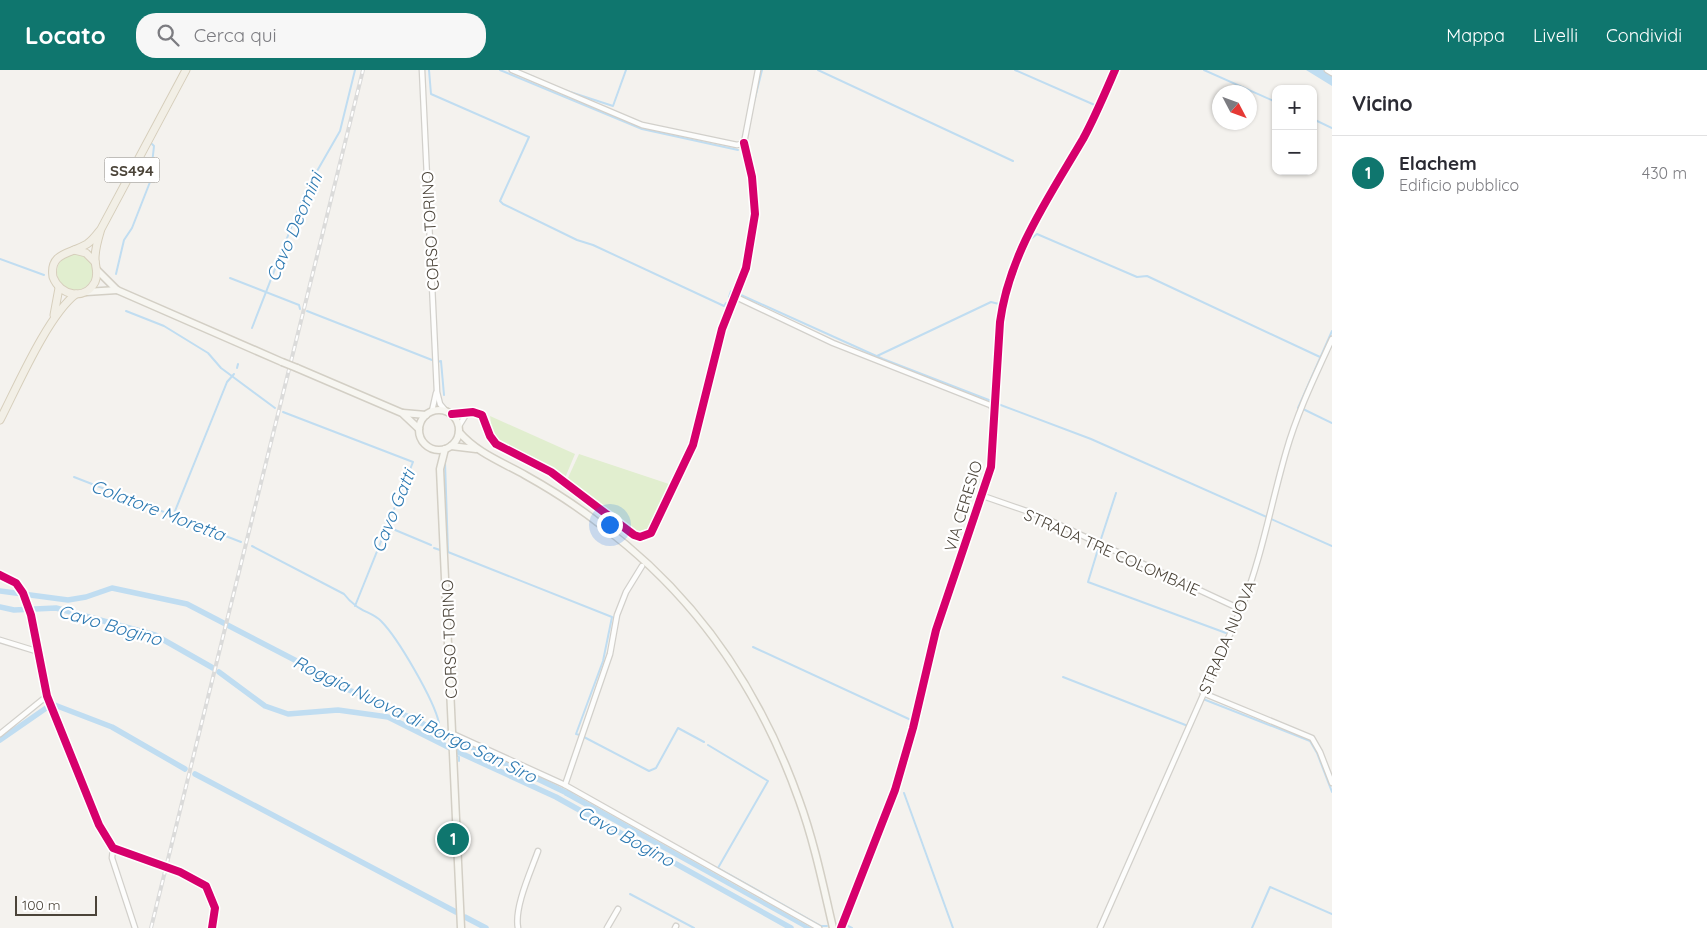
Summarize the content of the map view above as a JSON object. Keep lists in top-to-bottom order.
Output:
{
  "streets": {
    "main road": ["SS494", "CORSO TORINO"],
    "street": ["VIA CERESIO", "STRADA TRE COLOMBAIE", "STRADA NUOVA"]
  },
  "crossings": [
    ["VIA CERESIO", "STRADA TRE COLOMBAIE"],
    ["STRADA TRE COLOMBAIE", "STRADA NUOVA"]
  ],
  "water": [
    "Cavo Deomini",
    "Colatore Moretta",
    "Cavo Gatti",
    "Cavo Bogino",
    "Roggia Nuova di Borgo San Siro"
  ],
  "scale_bar": "100 m",
  "north": "bottom right",
  "page": {
    "header": "Locato",
    "search": "Cerca qui",
    "nav": ["Mappa", "Livelli", "Condividi"],
    "heading": "Vicino",
    "map_buttons": ["+", "−"],
    "list": [
      {
        "mark": "1",
        "name": "Elachem",
        "note": "Edificio pubblico",
        "value": "430 m"
      }
    ],
    "pins": "1",
    "scale": "100 m"
  }
}
